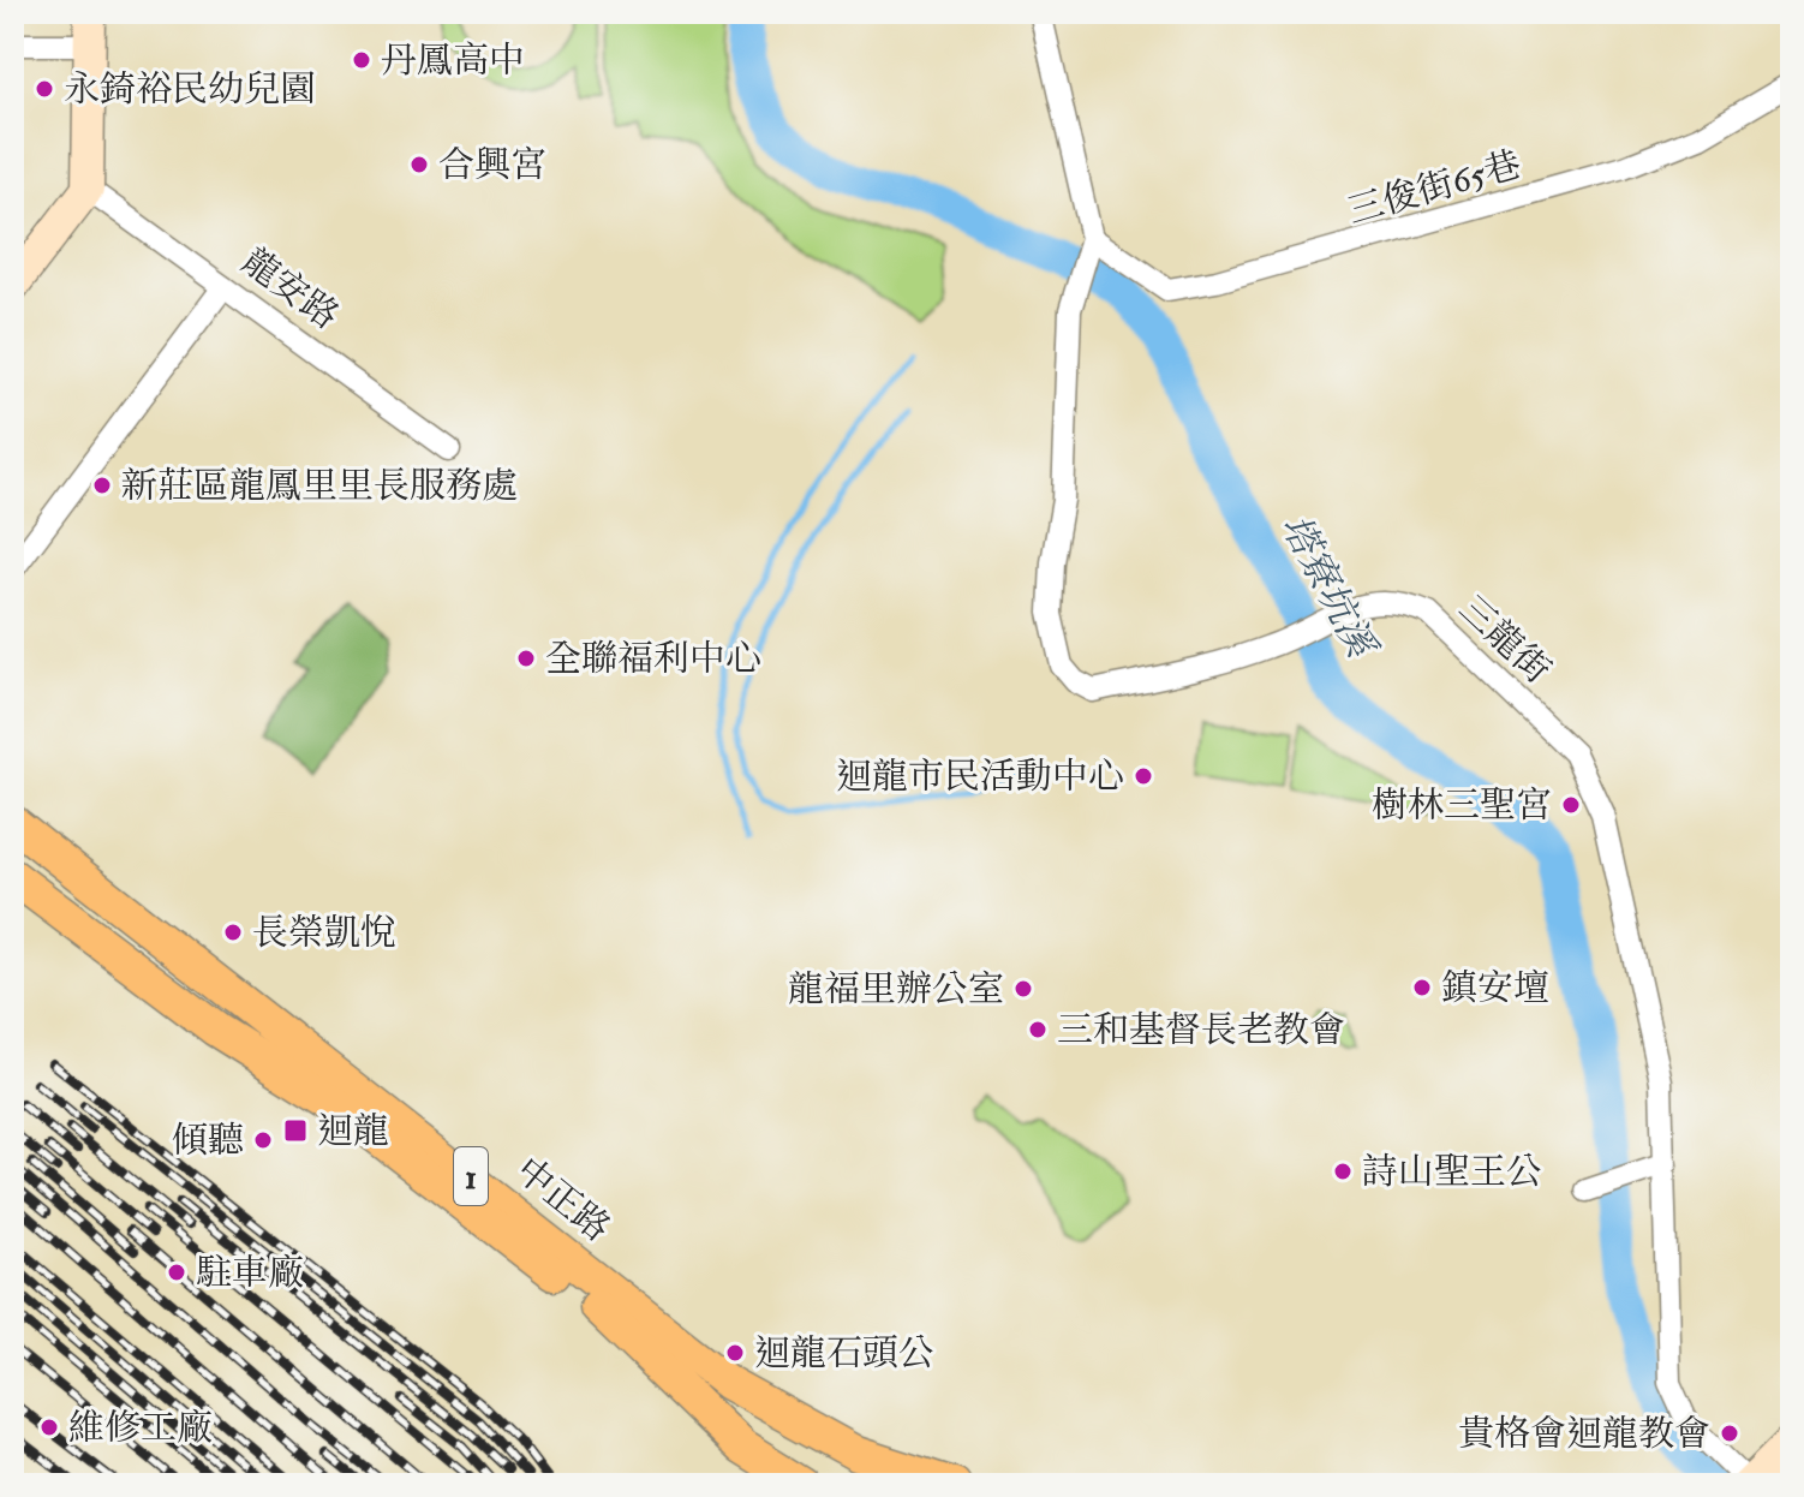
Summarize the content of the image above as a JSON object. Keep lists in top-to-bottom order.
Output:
{
  "streets": {
    "main road": ["1", "中正路"],
    "street": ["三俊街65巷", "龍安路", "三龍街"]
  },
  "crossings": [
    ["三俊街65巷", "三龍街"]
  ],
  "water": ["塔寮坑溪"],
  "places": {
    "other": [
      "丹鳳高中",
      "永錡裕民幼兒園",
      "合興宮",
      "新莊區龍鳳里里長服務處",
      "全聯福利中心",
      "迴龍市民活動中心",
      "樹林三聖宮",
      "長榮凱悅",
      "鎮安壇",
      "龍福里辦公室",
      "三和基督長老教會",
      "傾聽",
      "詩山聖王公",
      "駐車廠",
      "迴龍石頭公",
      "維修工廠",
      "貴格會迴龍教會"
    ],
    "transit": ["迴龍"]
  }
}
